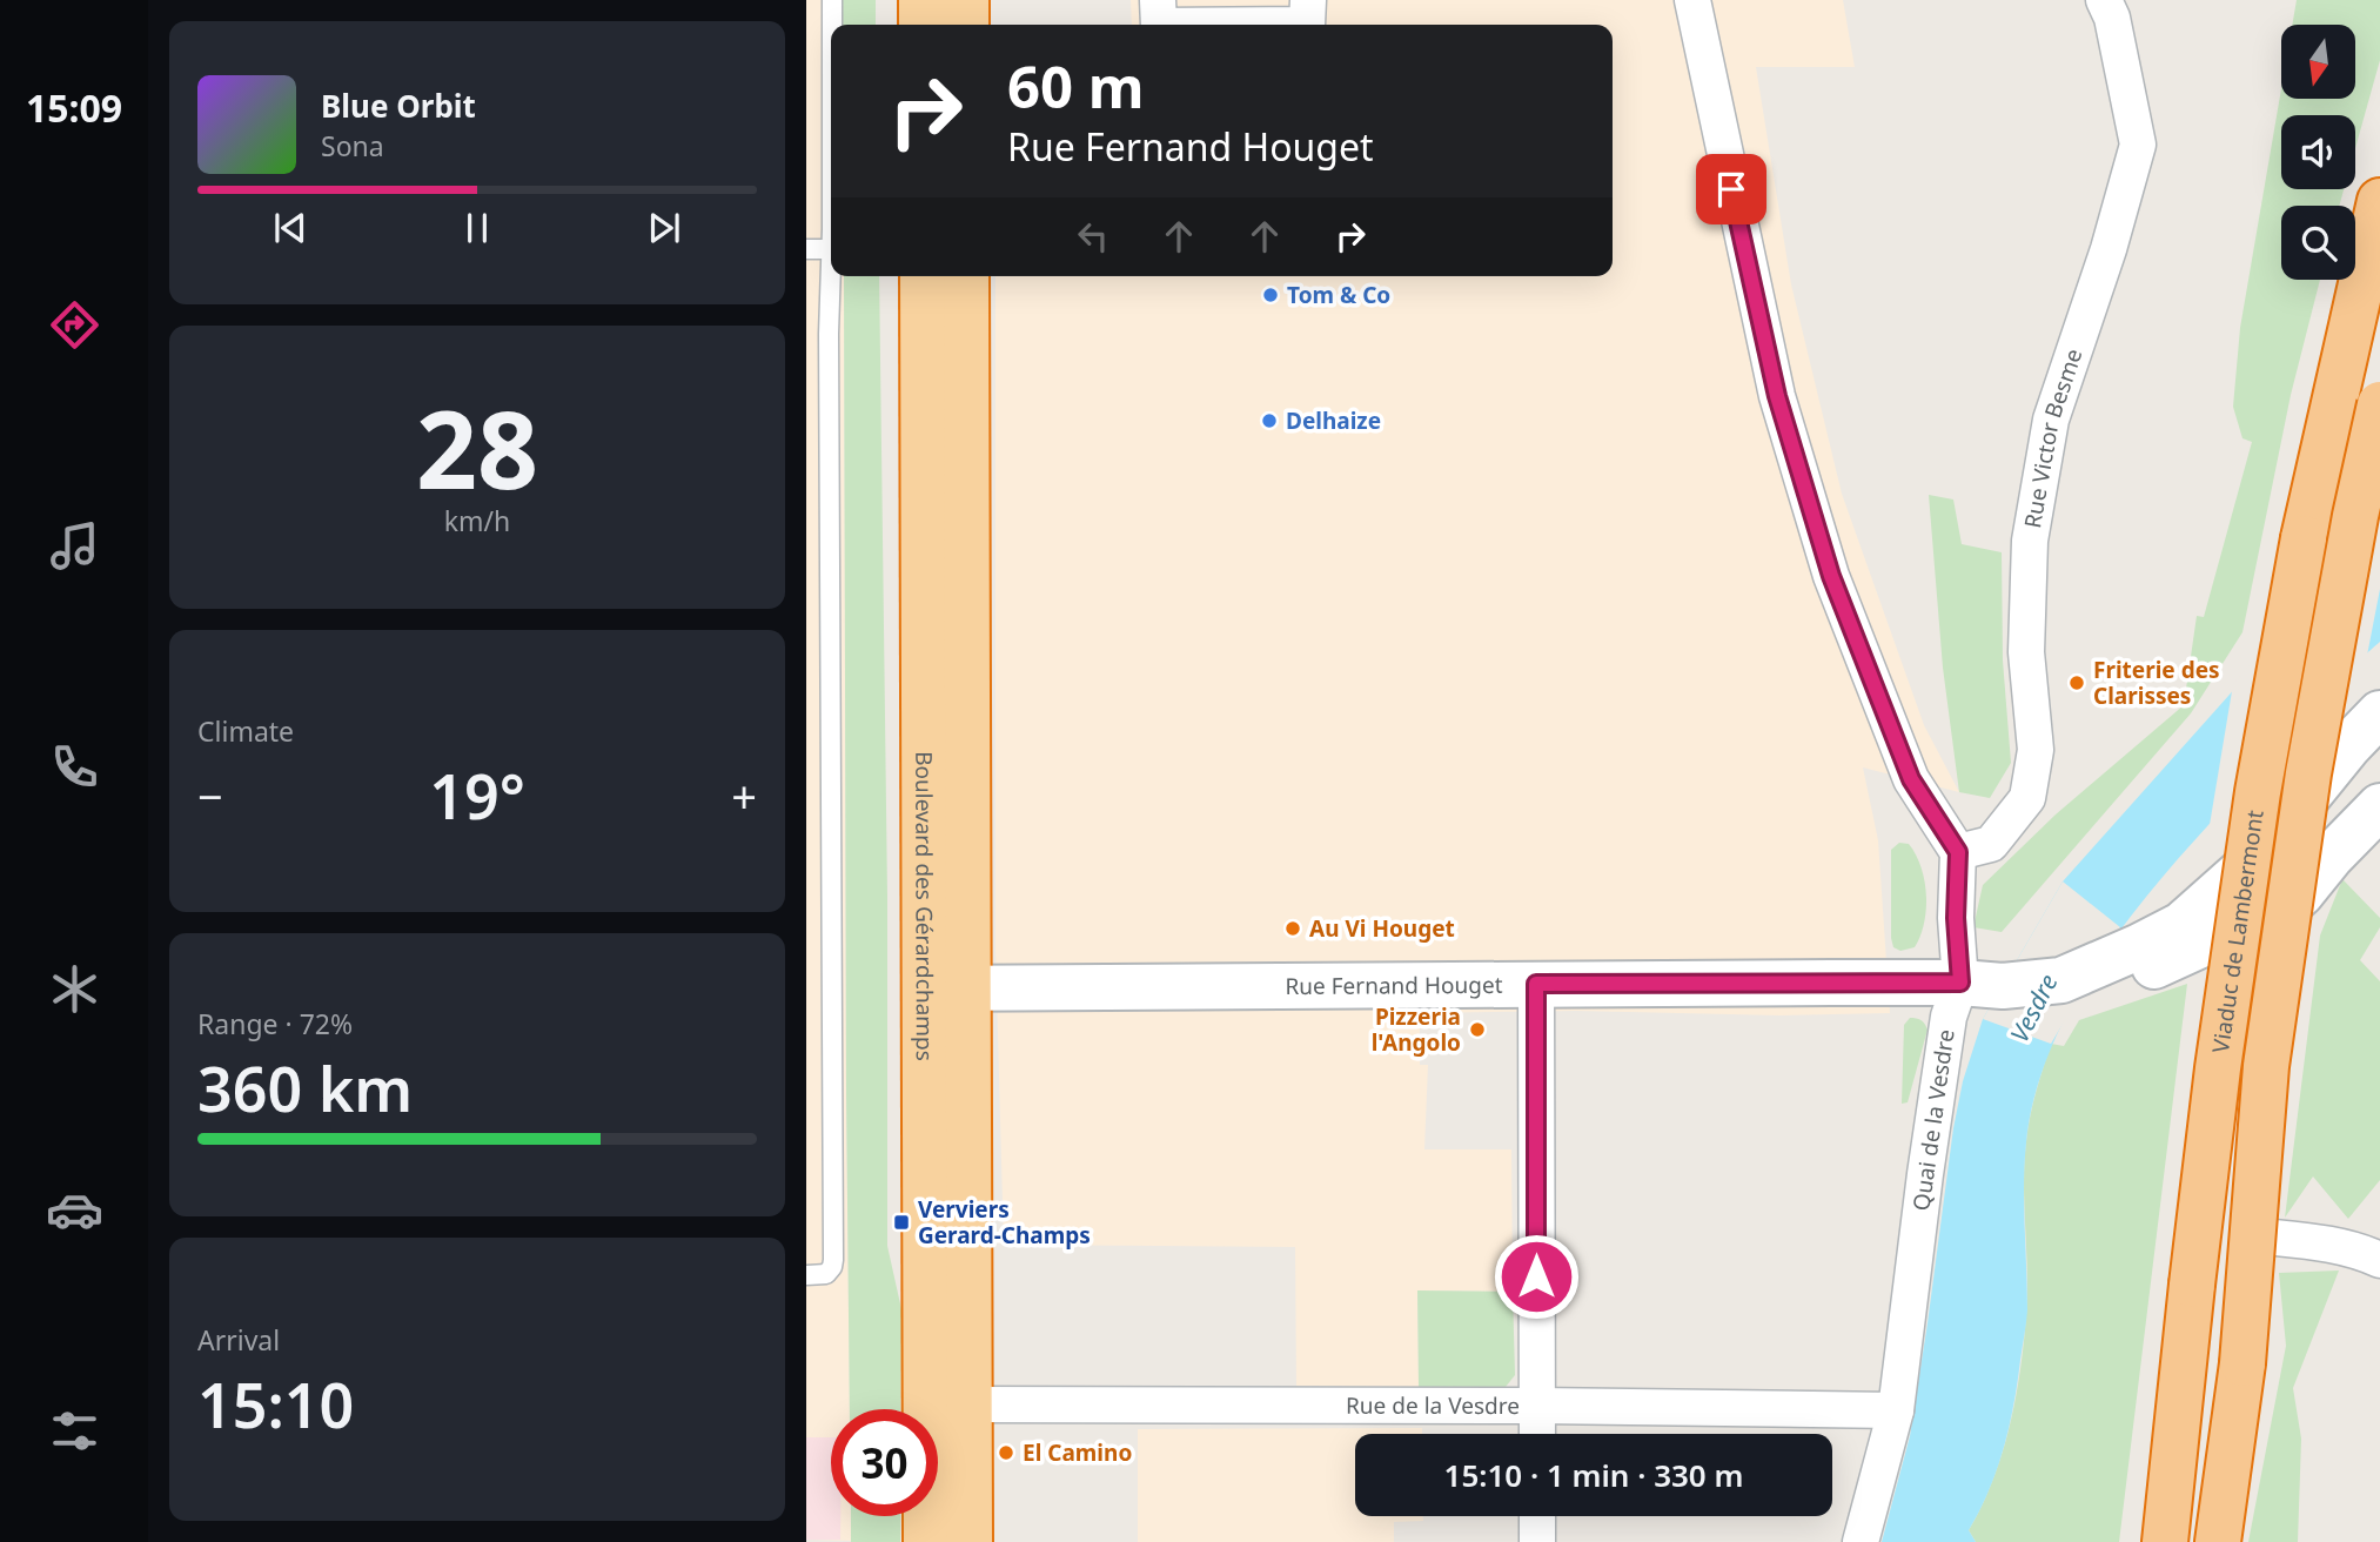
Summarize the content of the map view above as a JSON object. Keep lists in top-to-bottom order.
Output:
{
  "streets": {
    "highway": ["Boulevard des Gérardchamps", "Viaduc de Lambermont"],
    "street": [
      "Rue Victor Besme",
      "Rue Fernand Houget",
      "Quai de la Vesdre",
      "Rue de la Vesdre"
    ]
  },
  "crossings": [
    ["Rue Victor Besme", "Quai de la Vesdre"],
    ["Boulevard des Gérardchamps", "Rue Fernand Houget"],
    ["Boulevard des Gérardchamps", "Rue de la Vesdre"],
    ["Rue Fernand Houget", "Quai de la Vesdre"],
    ["Quai de la Vesdre", "Rue de la Vesdre"]
  ],
  "water": ["Vesdre"],
  "places": {
    "other": [
      "Tom & Co",
      "Delhaize",
      "Friterie des Clarisses",
      "Au Vi Houget",
      "Pizzeria l'Angolo",
      "El Camino"
    ],
    "transit": ["Verviers Gerard-Champs"]
  },
  "north": "bottom",
  "page": {
    "tabs": "15:09",
    "turn": ["60 m", "Rue Fernand Houget"],
    "song": ["Blue Orbit", "Sona"],
    "tile": [
      ["28", "km/h"],
      "Climate",
      ["Range · 72%", "360 km"],
      ["Arrival", "15:10"]
    ],
    "heat": ["−", "19°", "+"],
    "limit": "30",
    "trip": "15:10 · 1 min · 330 m"
  }
}
